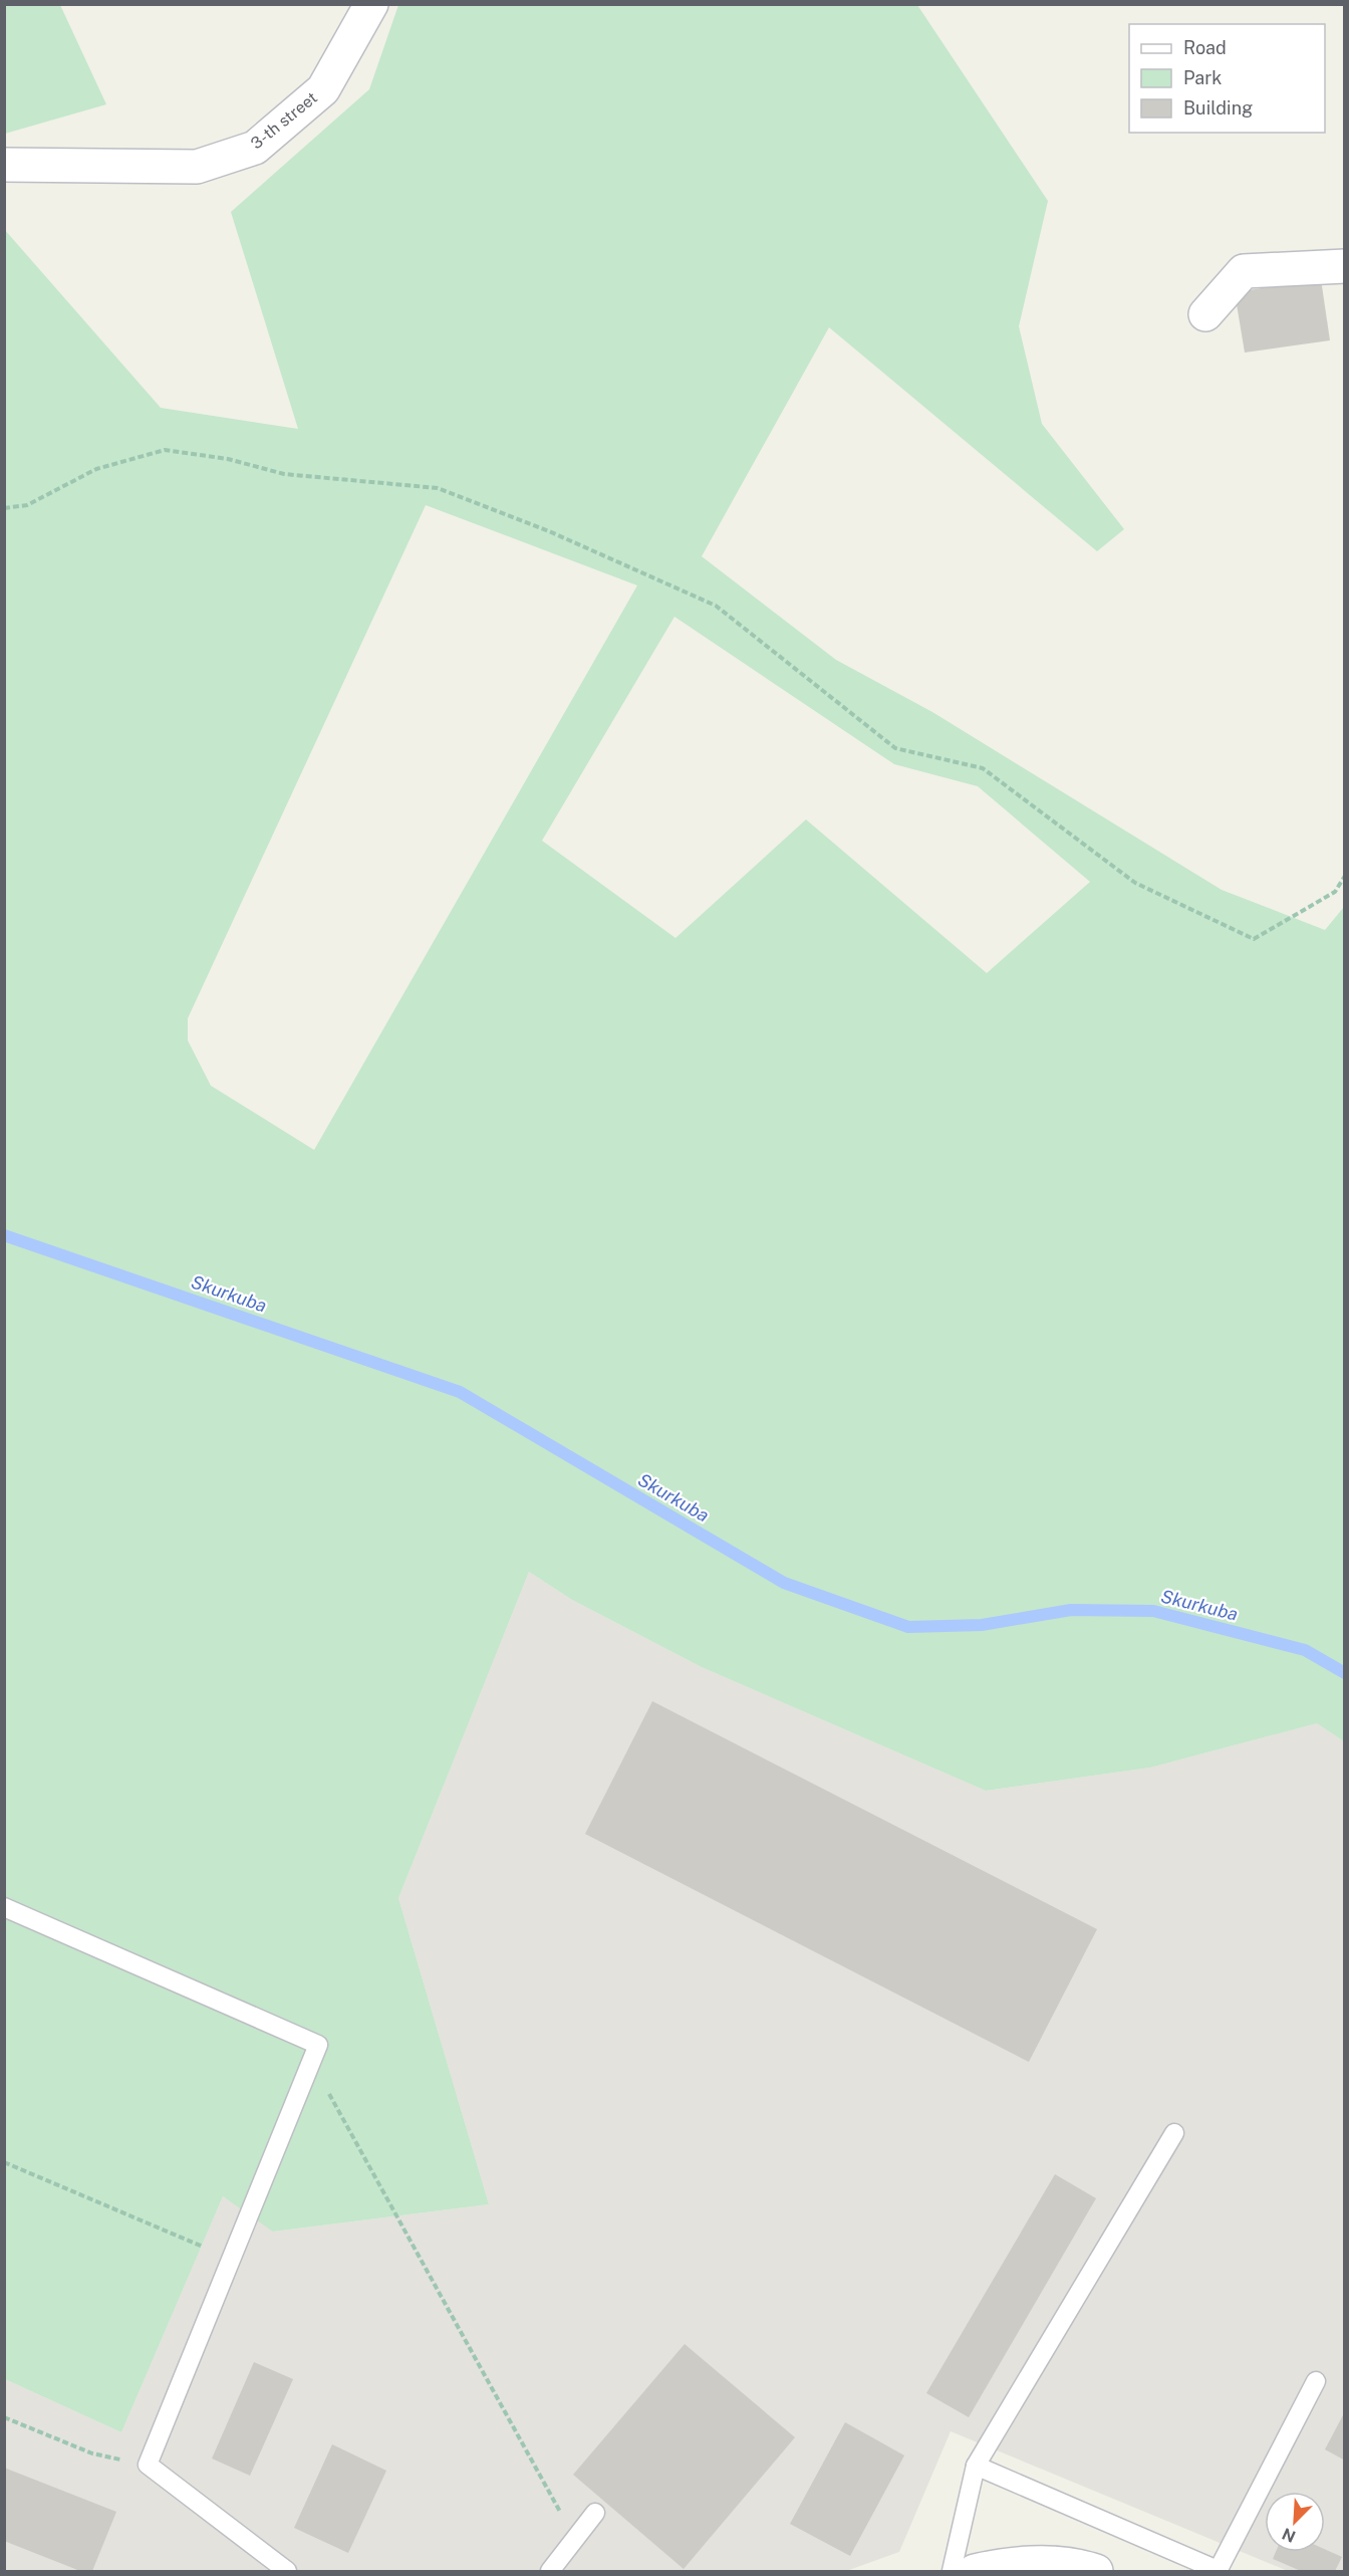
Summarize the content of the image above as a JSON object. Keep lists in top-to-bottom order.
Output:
{
  "streets": {
    "street": ["3-th street"]
  },
  "water": ["Skurkuba"],
  "legend": ["Road", "Park", "Building"],
  "north": "bottom left"
}
